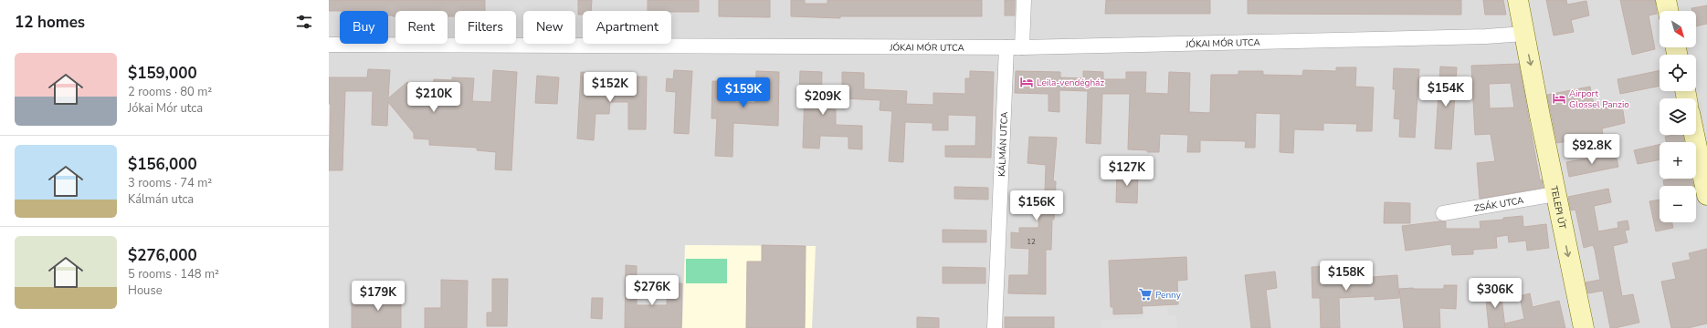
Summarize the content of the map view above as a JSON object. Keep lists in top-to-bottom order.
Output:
{
  "streets": {
    "main road": ["TELEPI ÚT"],
    "street": ["JÓKAI MÓR UTCA", "KÁLMÁN UTCA", "ZSÁK UTCA"]
  },
  "crossings": [
    ["JÓKAI MÓR UTCA", "KÁLMÁN UTCA"],
    ["JÓKAI MÓR UTCA", "TELEPI ÚT"],
    ["ZSÁK UTCA", "TELEPI ÚT"]
  ],
  "one_way": ["TELEPI ÚT"],
  "places": {
    "hotel": ["Leila-vendégház", "Airport Glossel Panzio"],
    "supermarket": ["Penny"]
  },
  "house_numbers": ["12"],
  "north": "bottom right",
  "page": {
    "heading": "12 homes",
    "map_buttons": ["+", "−"],
    "chip": [
      "Buy",
      "Rent",
      "Filters",
      "New",
      "Apartment"
    ],
    "list": [
      {
        "name": "$159,000",
        "note": "2 rooms · 80 m² · Jókai Mór utca"
      },
      {
        "name": "$156,000",
        "note": "3 rooms · 74 m² · Kálmán utca"
      },
      {
        "name": "$276,000",
        "note": "5 rooms · 148 m² · House"
      }
    ],
    "price": [
      "$152K",
      "$154K",
      "$159K",
      "$210K",
      "$209K",
      "$92.8K",
      "$127K",
      "$156K",
      "$158K",
      "$276K",
      "$306K",
      "$179K"
    ]
  }
}
